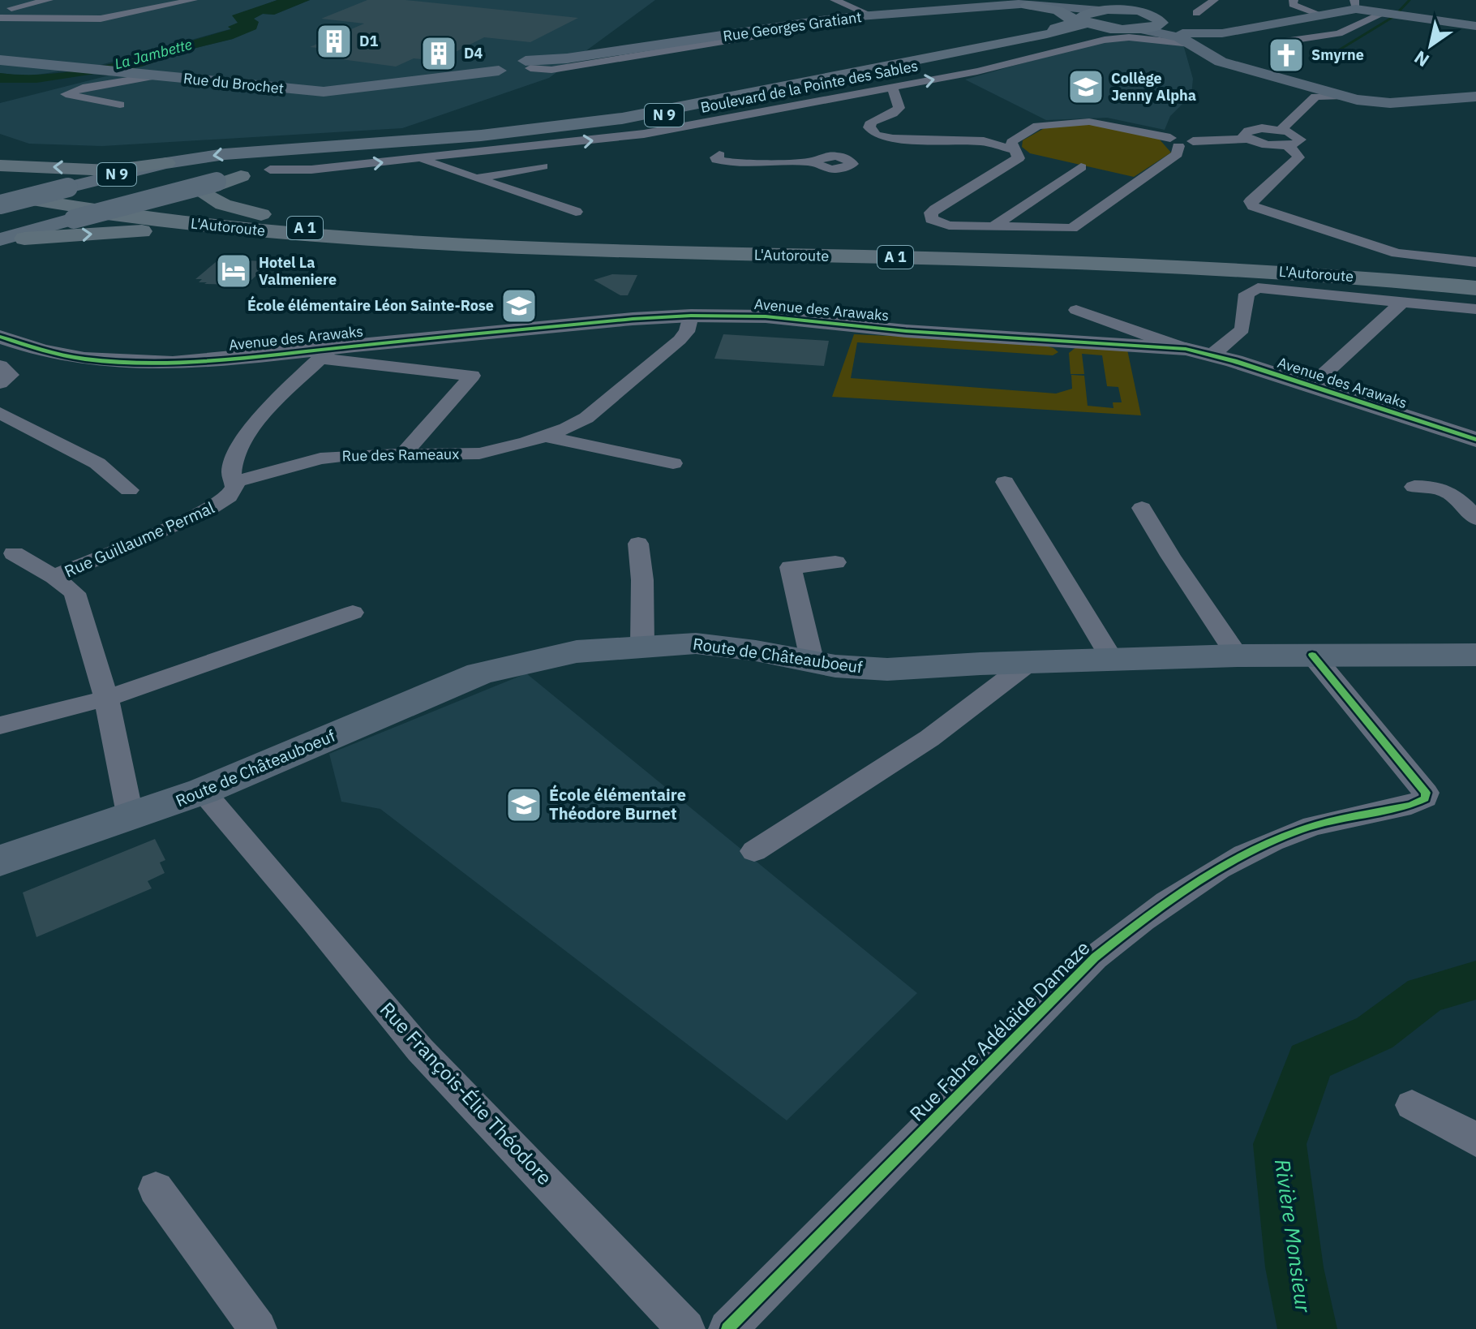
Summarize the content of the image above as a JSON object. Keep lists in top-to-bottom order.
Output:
{
  "streets": {
    "highway": ["L'Autoroute", "A 1"],
    "main road": [
      "Rue Georges Gratiant",
      "Rue du Brochet",
      "N 9",
      "Route de Châteauboeuf"
    ],
    "street": [
      "Boulevard de la Pointe des Sables",
      "Avenue des Arawaks",
      "Rue des Rameaux",
      "Rue Guillaume Permal",
      "Rue Fabre Adélaïde Damaze",
      "Rue François-Élie Théodore"
    ]
  },
  "crossings": [
    ["Rue Georges Gratiant", "Rue du Brochet"],
    ["Boulevard de la Pointe des Sables", "N 9"],
    ["Avenue des Arawaks", "Rue des Rameaux"],
    ["Rue des Rameaux", "Rue Guillaume Permal"],
    ["Rue Guillaume Permal", "Route de Châteauboeuf"],
    ["Route de Châteauboeuf", "Rue Fabre Adélaïde Damaze"],
    ["Route de Châteauboeuf", "Rue François-Élie Théodore"]
  ],
  "water": ["La Jambette", "Rivière Monsieur"],
  "places": {
    "building": ["D1", "D4"],
    "church": ["Smyrne"],
    "school or university": ["Collège Jenny Alpha", "École élémentaire Léon Sainte-Rose", "École élémentaire Théodore Burnet"],
    "hotel": ["Hotel La Valmeniere"]
  },
  "north": "bottom left"
}
